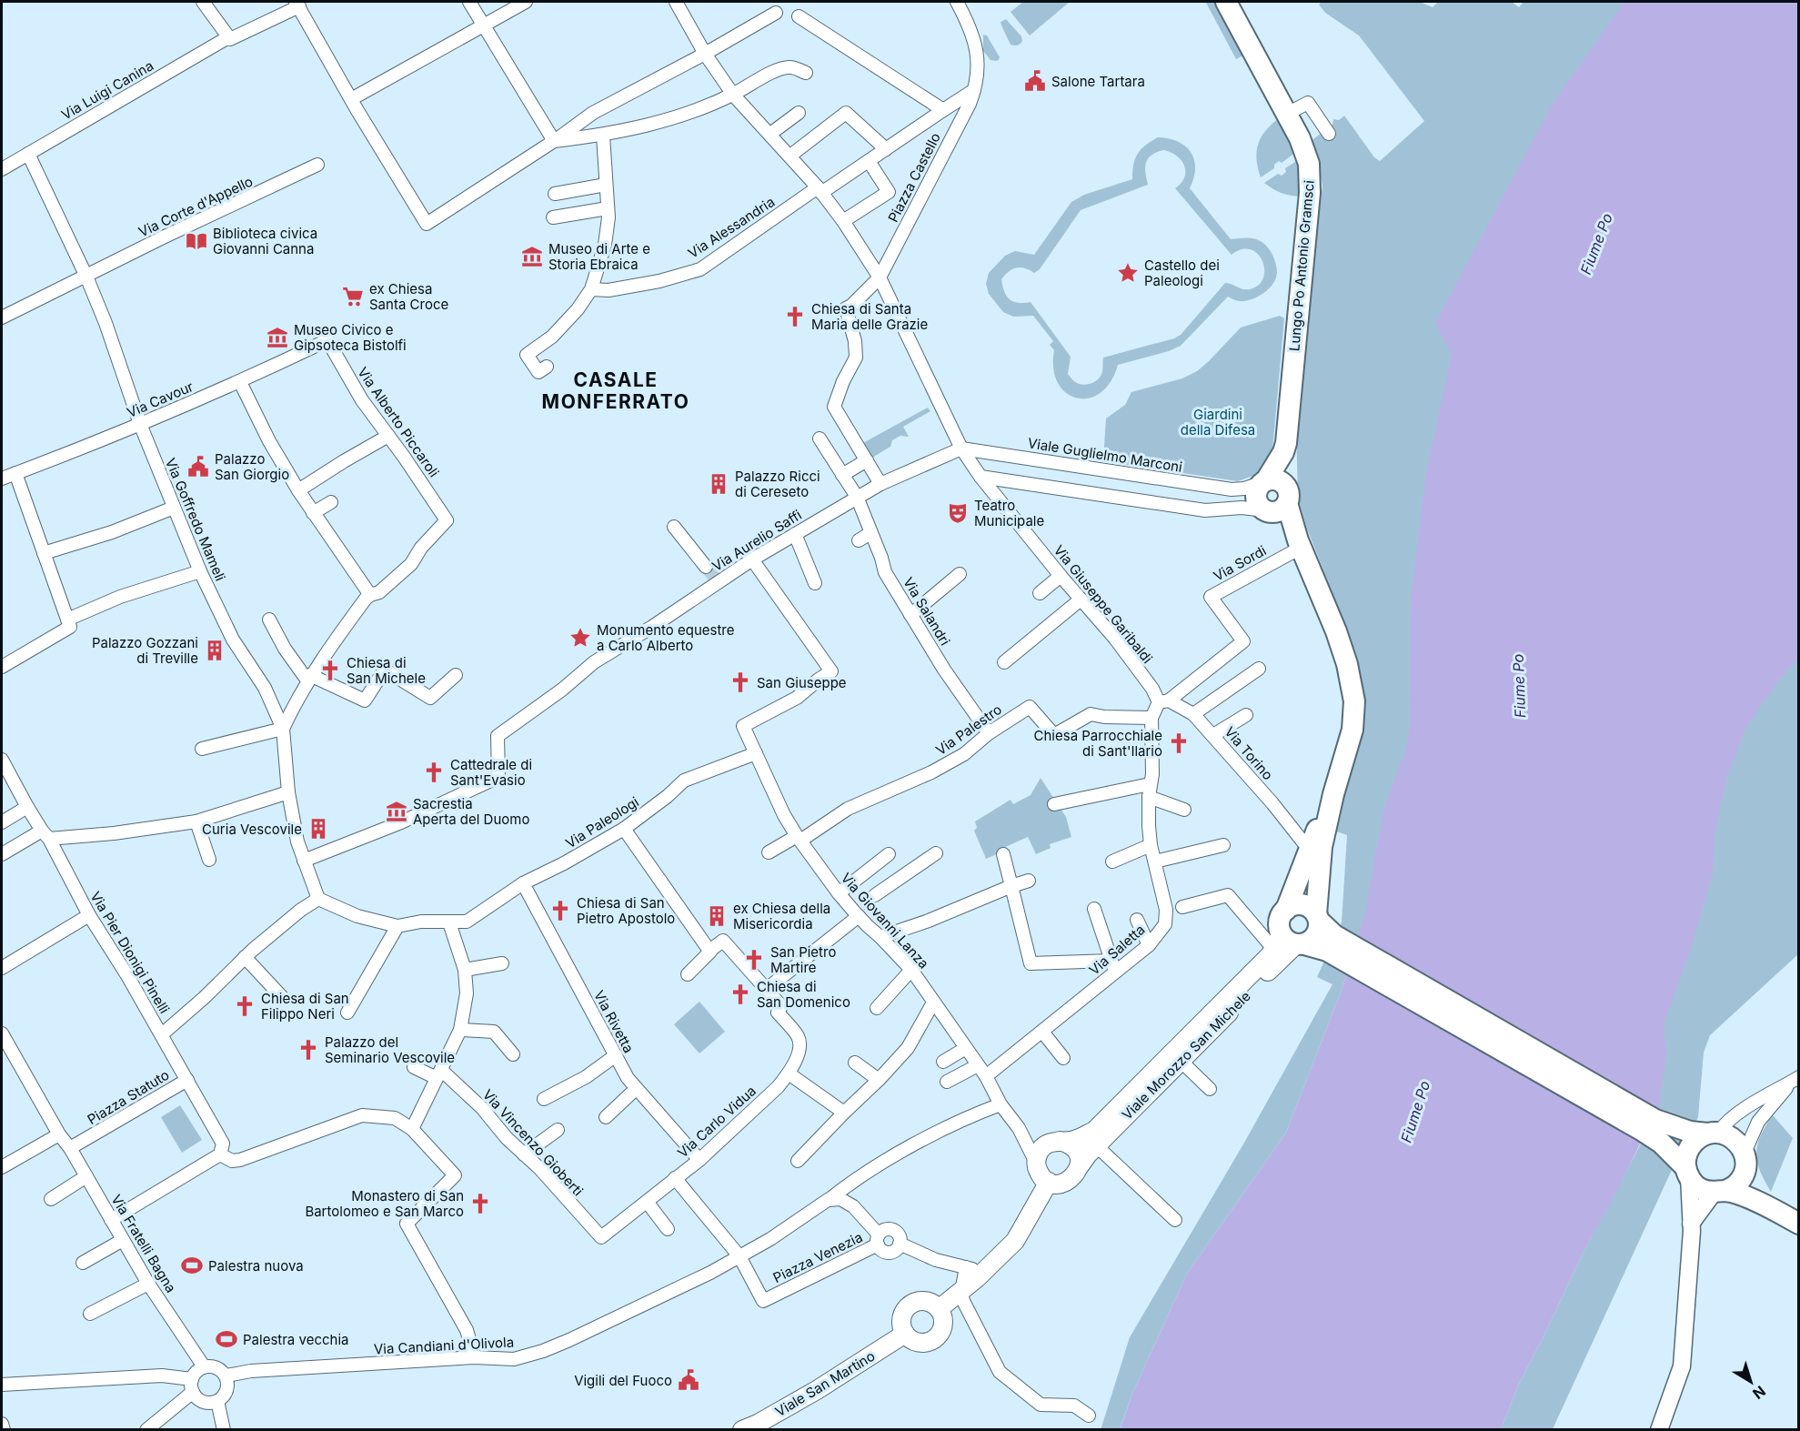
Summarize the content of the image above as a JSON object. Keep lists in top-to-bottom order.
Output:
{
  "streets": {
    "main road": ["Lungo Po Antonio Gramsci", "Viale Morozzo San Michele", "Viale San Martino"],
    "street": [
      "Via Luigi Canina",
      "Piazza Castello",
      "Via Corte d'Appello",
      "Via Alessandria",
      "Via Cavour",
      "Via Alberto Piccaroli",
      "Viale Guglielmo Marconi",
      "Via Goffredo Mameli",
      "Via Aurelio Saffi",
      "Via Sordi",
      "Via Giuseppe Garibaldi",
      "Via Salandri",
      "Via Palestro",
      "Via Torino",
      "Via Paleologi",
      "Via Giovanni Lanza",
      "Via Saletta",
      "Via Pier Dionigi Pinelli",
      "Via Rivetta",
      "Piazza Statuto",
      "Via Carlo Vidua",
      "Via Vincenzo Gioberti",
      "Via Fratelli Bagna",
      "Piazza Venezia",
      "Via Candiani d'Olivola"
    ]
  },
  "crossings": [
    ["Via Luigi Canina", "Via Goffredo Mameli"],
    ["Piazza Castello", "Via Alessandria"],
    ["Piazza Castello", "Via Aurelio Saffi"],
    ["Via Corte d'Appello", "Via Goffredo Mameli"],
    ["Lungo Po Antonio Gramsci", "Viale Guglielmo Marconi"],
    ["Via Cavour", "Via Alberto Piccaroli"],
    ["Via Cavour", "Via Goffredo Mameli"],
    ["Via Goffredo Mameli", "Via Aurelio Saffi"],
    ["Via Aurelio Saffi", "Via Salandri"],
    ["Via Aurelio Saffi", "Via Giovanni Lanza"],
    ["Via Sordi", "Via Giuseppe Garibaldi"],
    ["Via Sordi", "Via Torino"],
    ["Via Giuseppe Garibaldi", "Via Torino"],
    ["Via Salandri", "Via Palestro"],
    ["Via Palestro", "Via Giovanni Lanza"],
    ["Via Paleologi", "Via Giovanni Lanza"],
    ["Via Paleologi", "Via Rivetta"],
    ["Via Giovanni Lanza", "Via Saletta"],
    ["Via Giovanni Lanza", "Viale Morozzo San Michele"],
    ["Via Pier Dionigi Pinelli", "Piazza Statuto"],
    ["Via Rivetta", "Via Carlo Vidua"],
    ["Piazza Statuto", "Via Fratelli Bagna"],
    ["Via Carlo Vidua", "Via Vincenzo Gioberti"],
    ["Via Carlo Vidua", "Piazza Venezia"],
    ["Via Fratelli Bagna", "Via Candiani d'Olivola"],
    ["Piazza Venezia", "Via Candiani d'Olivola"]
  ],
  "districts": ["CASALE MONFERRATO"],
  "water": ["Fiume Po"],
  "parks": ["Giardini della Difesa"],
  "places": {
    "public building": ["Salone Tartara", "Palazzo San Giorgio", "Vigili del Fuoco"],
    "library": ["Biblioteca civica Giovanni Canna"],
    "museum": ["Museo di Arte e Storia Ebraica", "Museo Civico e Gipsoteca Bistolfi", "Sacrestia Aperta del Duomo"],
    "place": ["Castello dei Paleologi", "Monumento equestre a Carlo Alberto"],
    "supermarket": ["ex Chiesa Santa Croce"],
    "church": [
      "Chiesa di Santa Maria delle Grazie",
      "Chiesa di San Michele",
      "San Giuseppe",
      "Chiesa Parrocchiale di Sant'Ilario",
      "Cattedrale di Sant'Evasio",
      "Chiesa di San Pietro Apostolo",
      "San Pietro Martire",
      "Chiesa di San Domenico",
      "Chiesa di San Filippo Neri",
      "Palazzo del Seminario Vescovile",
      "Monastero di San Bartolomeo e San Marco"
    ],
    "building": [
      "Palazzo Ricci di Cereseto",
      "Palazzo Gozzani di Treville",
      "Curia Vescovile",
      "ex Chiesa della Misericordia"
    ],
    "theatre": ["Teatro Municipale"],
    "sports": ["Palestra nuova", "Palestra vecchia"]
  },
  "north": "bottom right"
}
